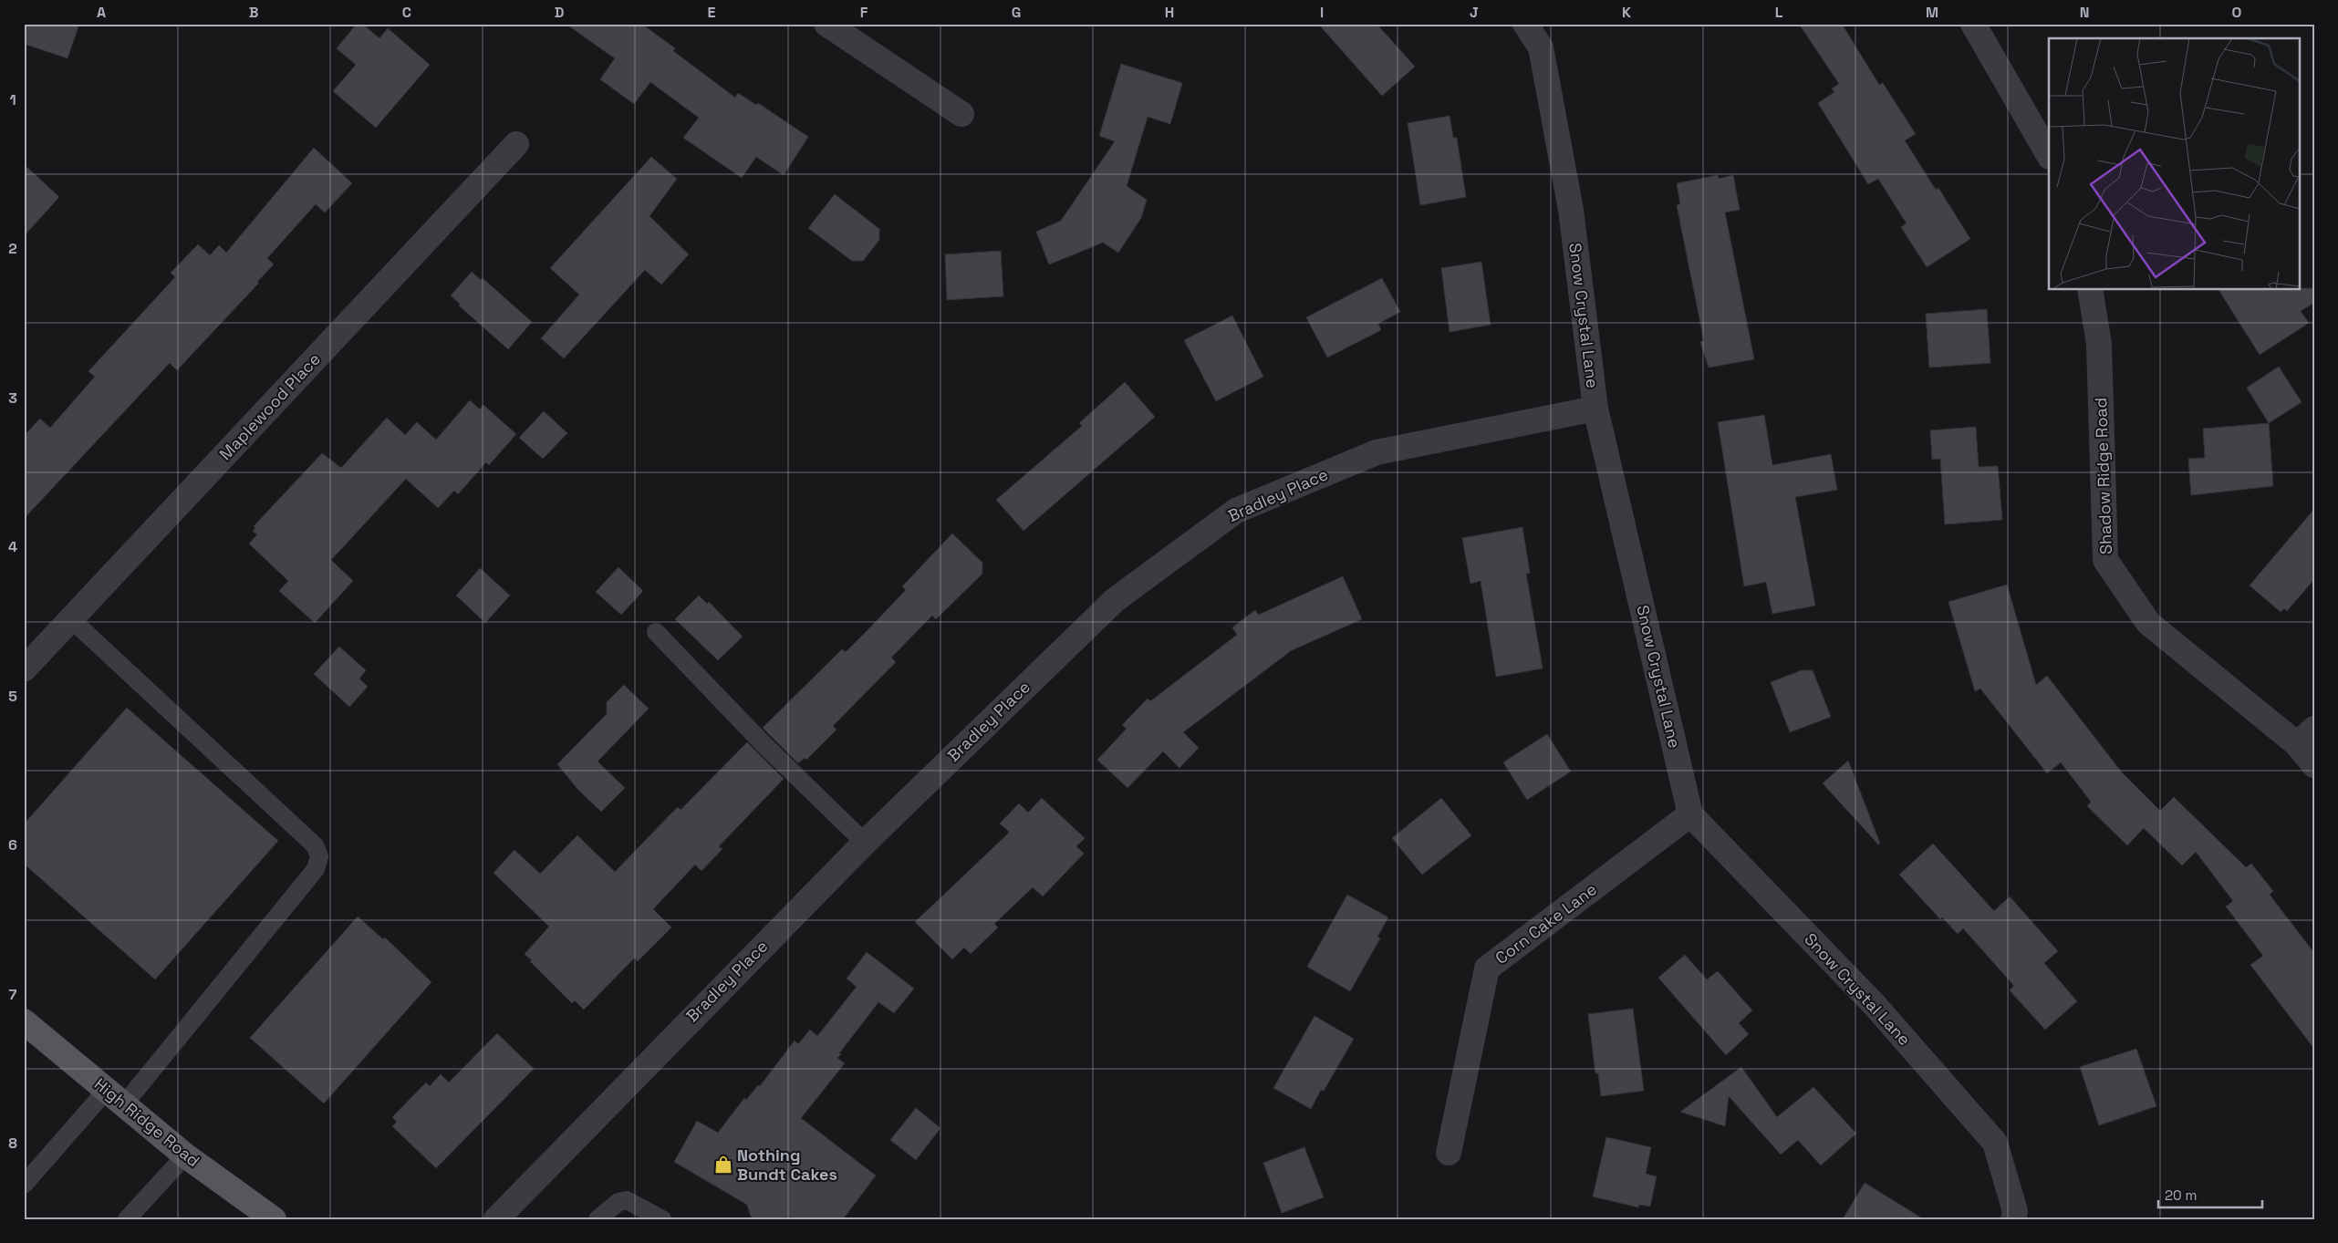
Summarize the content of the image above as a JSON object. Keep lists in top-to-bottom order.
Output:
{
  "streets": {
    "main road": ["High Ridge Road"],
    "street": [
      "Snow Crystal Lane",
      "Maplewood Place",
      "Shadow Ridge Road",
      "Bradley Place",
      "Corn Cake Lane"
    ]
  },
  "crossings": [
    ["Snow Crystal Lane", "Bradley Place"],
    ["Snow Crystal Lane", "Corn Cake Lane"]
  ],
  "places": {
    "shop": ["Nothing Bundt Cakes"]
  },
  "scale_bar": "20 m",
  "grid": {
    "columns": [
      "A",
      "B",
      "C",
      "D",
      "E",
      "F",
      "G",
      "H",
      "I",
      "J",
      "K",
      "L",
      "M",
      "N",
      "O"
    ],
    "rows": [
      "1",
      "2",
      "3",
      "4",
      "5",
      "6",
      "7",
      "8"
    ]
  }
}
